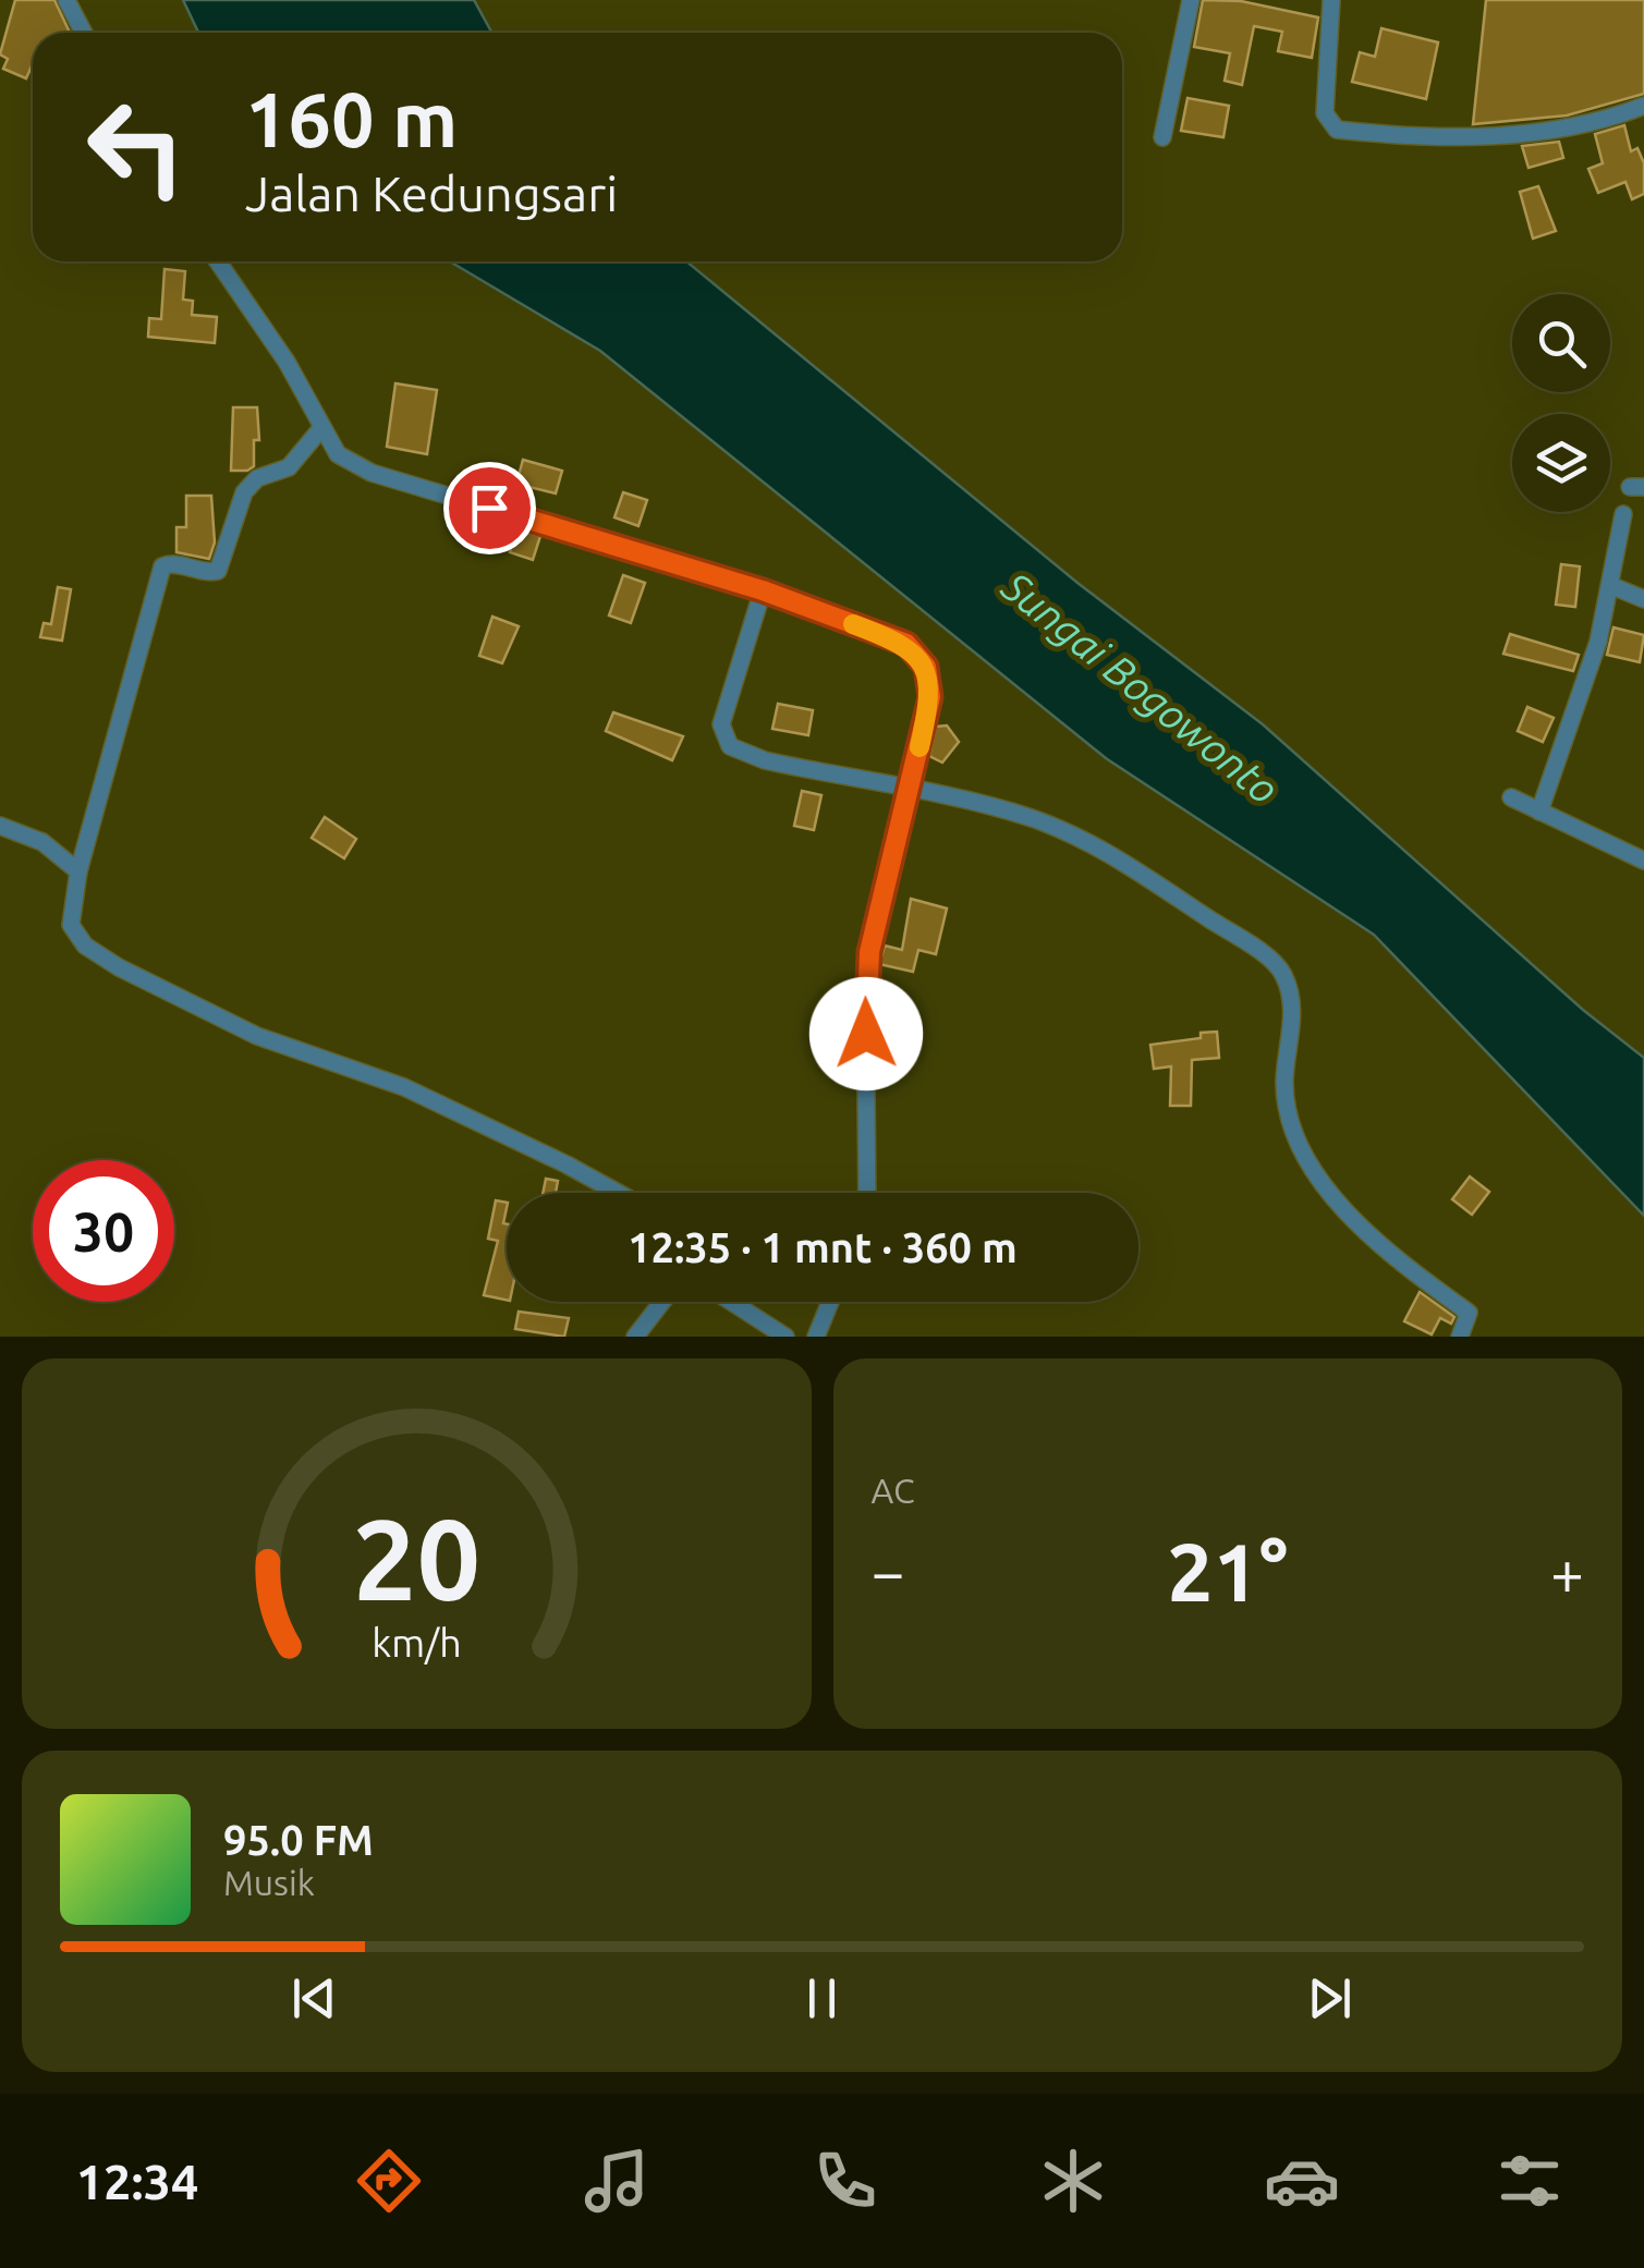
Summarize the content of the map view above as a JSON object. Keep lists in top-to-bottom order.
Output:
{
  "water": ["Sungai Bogowonto"],
  "page": {
    "turn": ["160 m", "Jalan Kedungsari"],
    "limit": "30",
    "trip": "12:35 · 1 mnt · 360 m",
    "tile": "AC",
    "heat": ["−", "21°", "+"],
    "song": ["95.0 FM", "Musik"],
    "tabs": "12:34",
    "gauge": ["20", "km/h"]
  }
}
